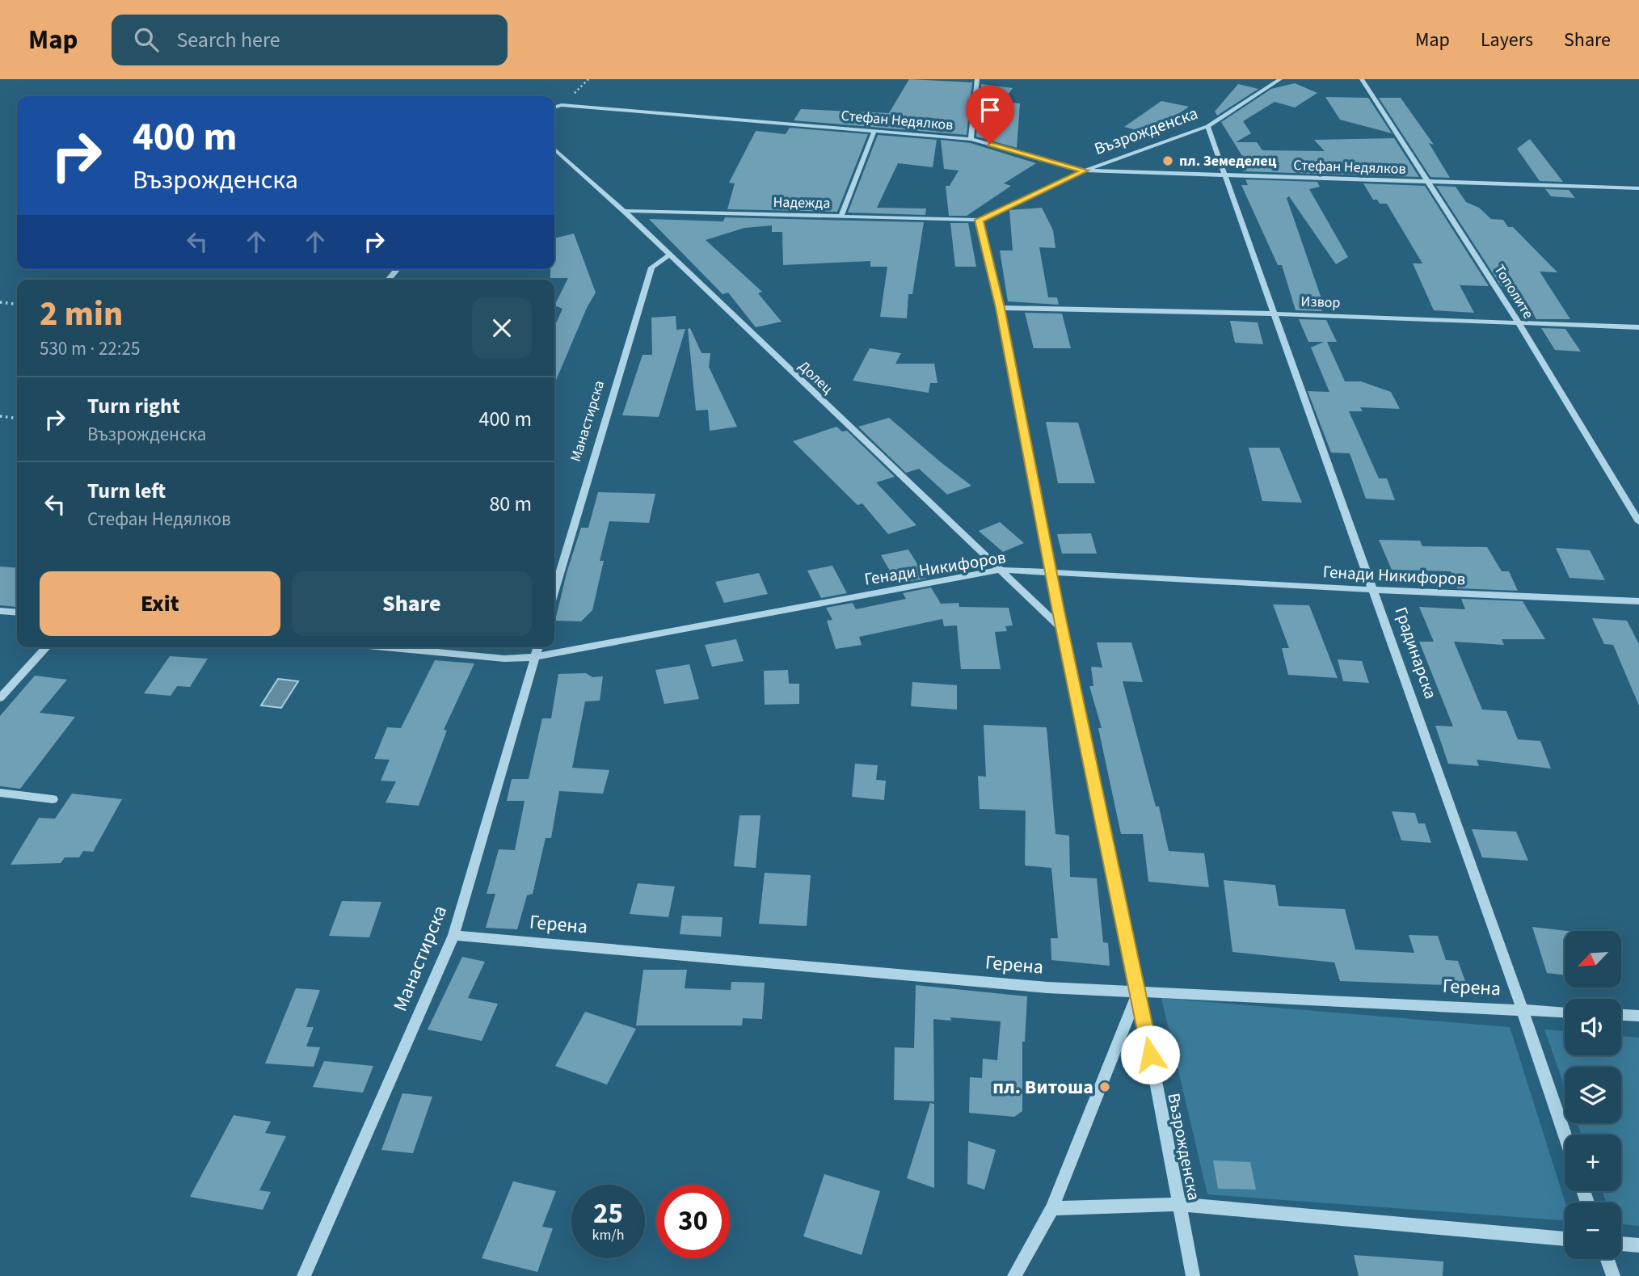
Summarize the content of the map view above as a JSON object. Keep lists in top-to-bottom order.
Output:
{
  "streets": {
    "street": [
      "Стефан Недялков",
      "Възрожденска",
      "Надежда",
      "Тополите",
      "Извор",
      "Долец",
      "Манастирска",
      "Генади Никифоров",
      "Градинарска",
      "Герена"
    ]
  },
  "crossings": [
    ["Стефан Недялков", "Възрожденска"],
    ["Стефан Недялков", "Тополите"],
    ["Стефан Недялков", "Градинарска"],
    ["Възрожденска", "Надежда"],
    ["Възрожденска", "Извор"],
    ["Възрожденска", "Долец"],
    ["Възрожденска", "Генади Никифоров"],
    ["Възрожденска", "Градинарска"],
    ["Възрожденска", "Герена"],
    ["Надежда", "Долец"],
    ["Тополите", "Извор"],
    ["Извор", "Градинарска"],
    ["Долец", "Манастирска"],
    ["Долец", "Генади Никифоров"],
    ["Манастирска", "Генади Никифоров"],
    ["Манастирска", "Герена"],
    ["Генади Никифоров", "Градинарска"],
    ["Градинарска", "Герена"]
  ],
  "places": ["пл. Земеделец", "пл. Витоша"],
  "north": "bottom left",
  "page": {
    "header": "Map",
    "search": "Search here",
    "nav": ["Map", "Layers", "Share"],
    "turn": ["400 m", "Възрожденска"],
    "heading": ["2 min", "530 m · 22:25"],
    "list": [
      {
        "name": "Turn right",
        "note": "Възрожденска",
        "value": "400 m"
      },
      {
        "name": "Turn left",
        "note": "Стефан Недялков",
        "value": "80 m"
      }
    ],
    "buttons": ["Exit", "Share"],
    "map_buttons": ["+", "−"],
    "speed": "25 km/h",
    "limit": "30"
  }
}
